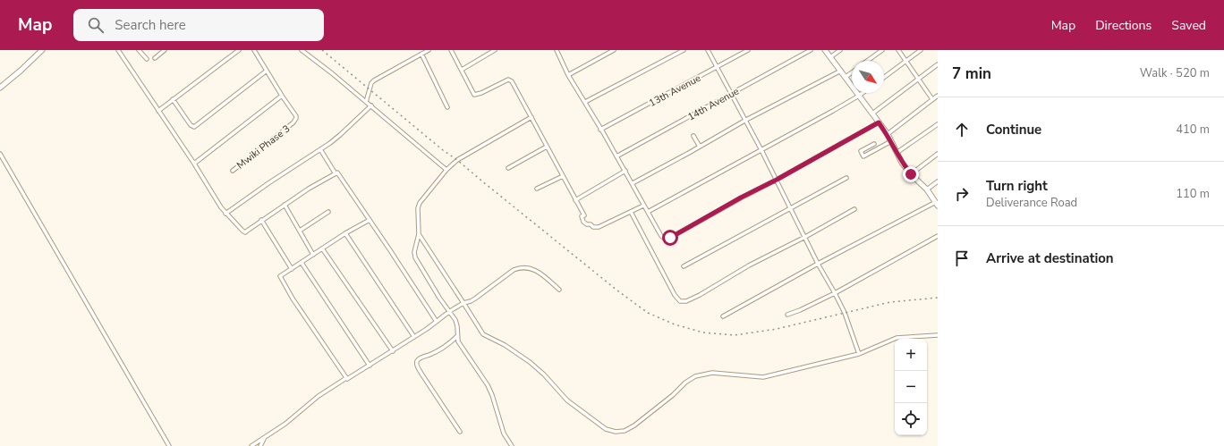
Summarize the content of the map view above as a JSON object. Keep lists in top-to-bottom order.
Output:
{
  "streets": {
    "street": ["13th Avenue", "14th Avenue", "Mwiki Phase 3"]
  },
  "north": "bottom right",
  "page": {
    "header": "Map",
    "search": "Search here",
    "nav": ["Map", "Directions", "Saved"],
    "heading": ["7 min", "Walk · 520 m"],
    "list": [
      ["Continue", "410 m"],
      ["Turn right", "Deliverance Road", "110 m"],
      "Arrive at destination"
    ],
    "map_buttons": ["+", "−"]
  }
}
